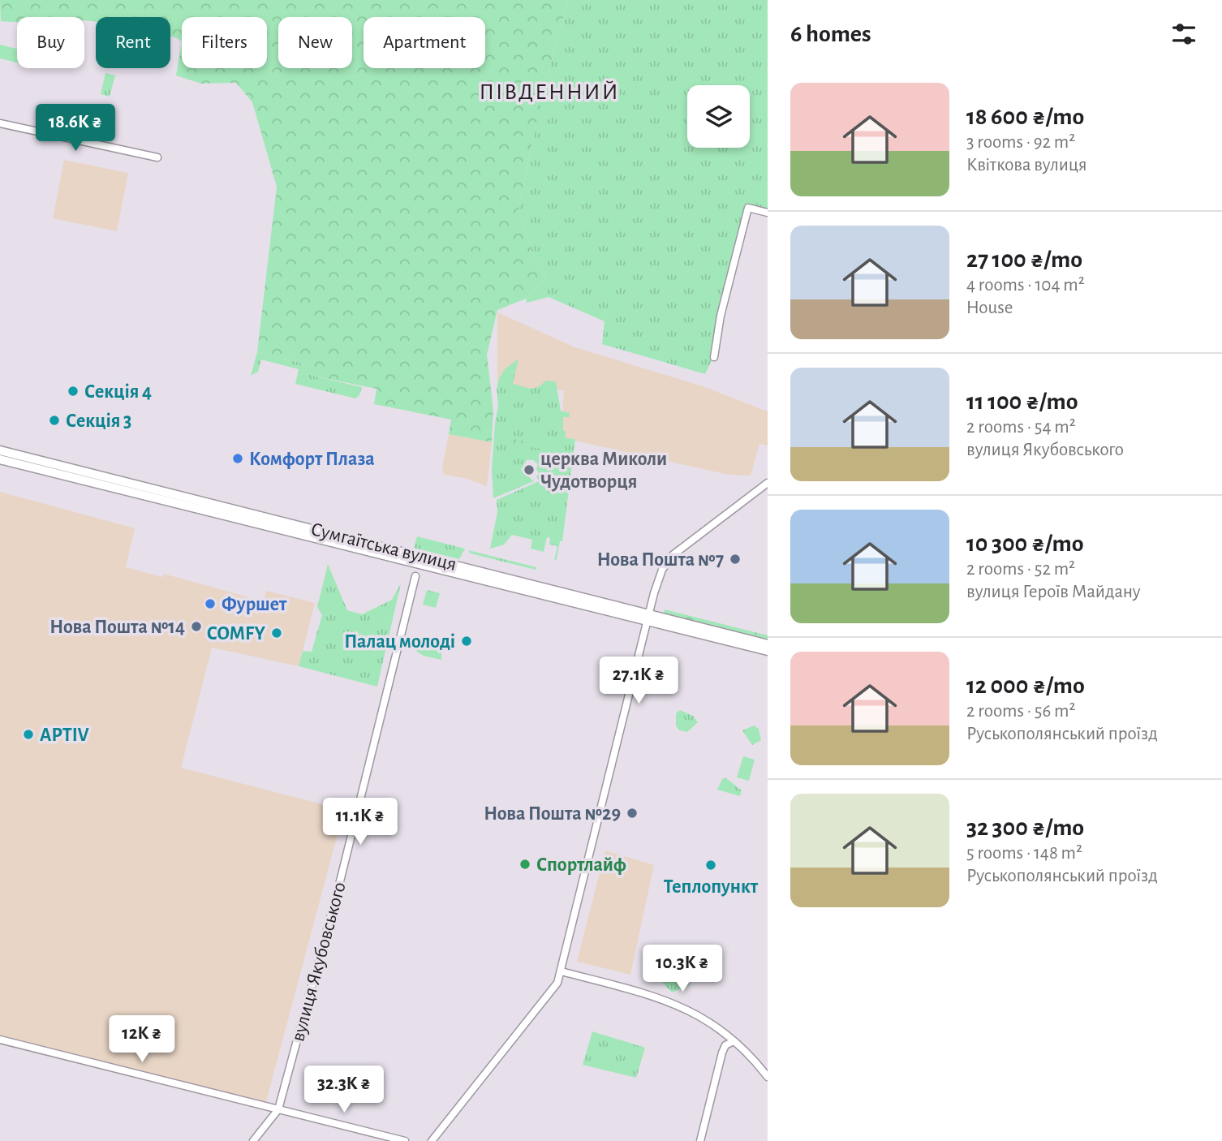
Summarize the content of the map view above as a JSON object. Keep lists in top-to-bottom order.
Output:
{
  "streets": {
    "main road": ["Сумгаїтська вулиця"],
    "street": ["вулиця Якубовського"]
  },
  "districts": ["ПІВДЕННИЙ"],
  "places": [
    "Секція 4",
    "Секція 3",
    "Комфорт Плаза",
    "церква Миколи Чудотворця",
    "Нова Пошта №7",
    "Фуршет",
    "Нова Пошта №14",
    "COMFY",
    "Палац молоді",
    "APTIV",
    "Нова Пошта №29",
    "Спортлайф",
    "Теплопункт"
  ],
  "page": {
    "heading": "6 homes",
    "chip": [
      "Buy",
      "Rent",
      "Filters",
      "New",
      "Apartment"
    ],
    "list": [
      {
        "name": "18 600 ₴/mo",
        "note": "3 rooms · 92 m² · Квіткова вулиця"
      },
      {
        "name": "27 100 ₴/mo",
        "note": "4 rooms · 104 m² · House"
      },
      {
        "name": "11 100 ₴/mo",
        "note": "2 rooms · 54 m² · вулиця Якубовського"
      },
      {
        "name": "10 300 ₴/mo",
        "note": "2 rooms · 52 m² · вулиця Героїв Майдану"
      },
      {
        "name": "12 000 ₴/mo",
        "note": "2 rooms · 56 m² · Руськополянський проїзд"
      },
      {
        "name": "32 300 ₴/mo",
        "note": "5 rooms · 148 m² · Руськополянський проїзд"
      }
    ],
    "price": [
      "18.6K ₴",
      "27.1K ₴",
      "11.1K ₴",
      "10.3K ₴",
      "12K ₴",
      "32.3K ₴"
    ]
  }
}
